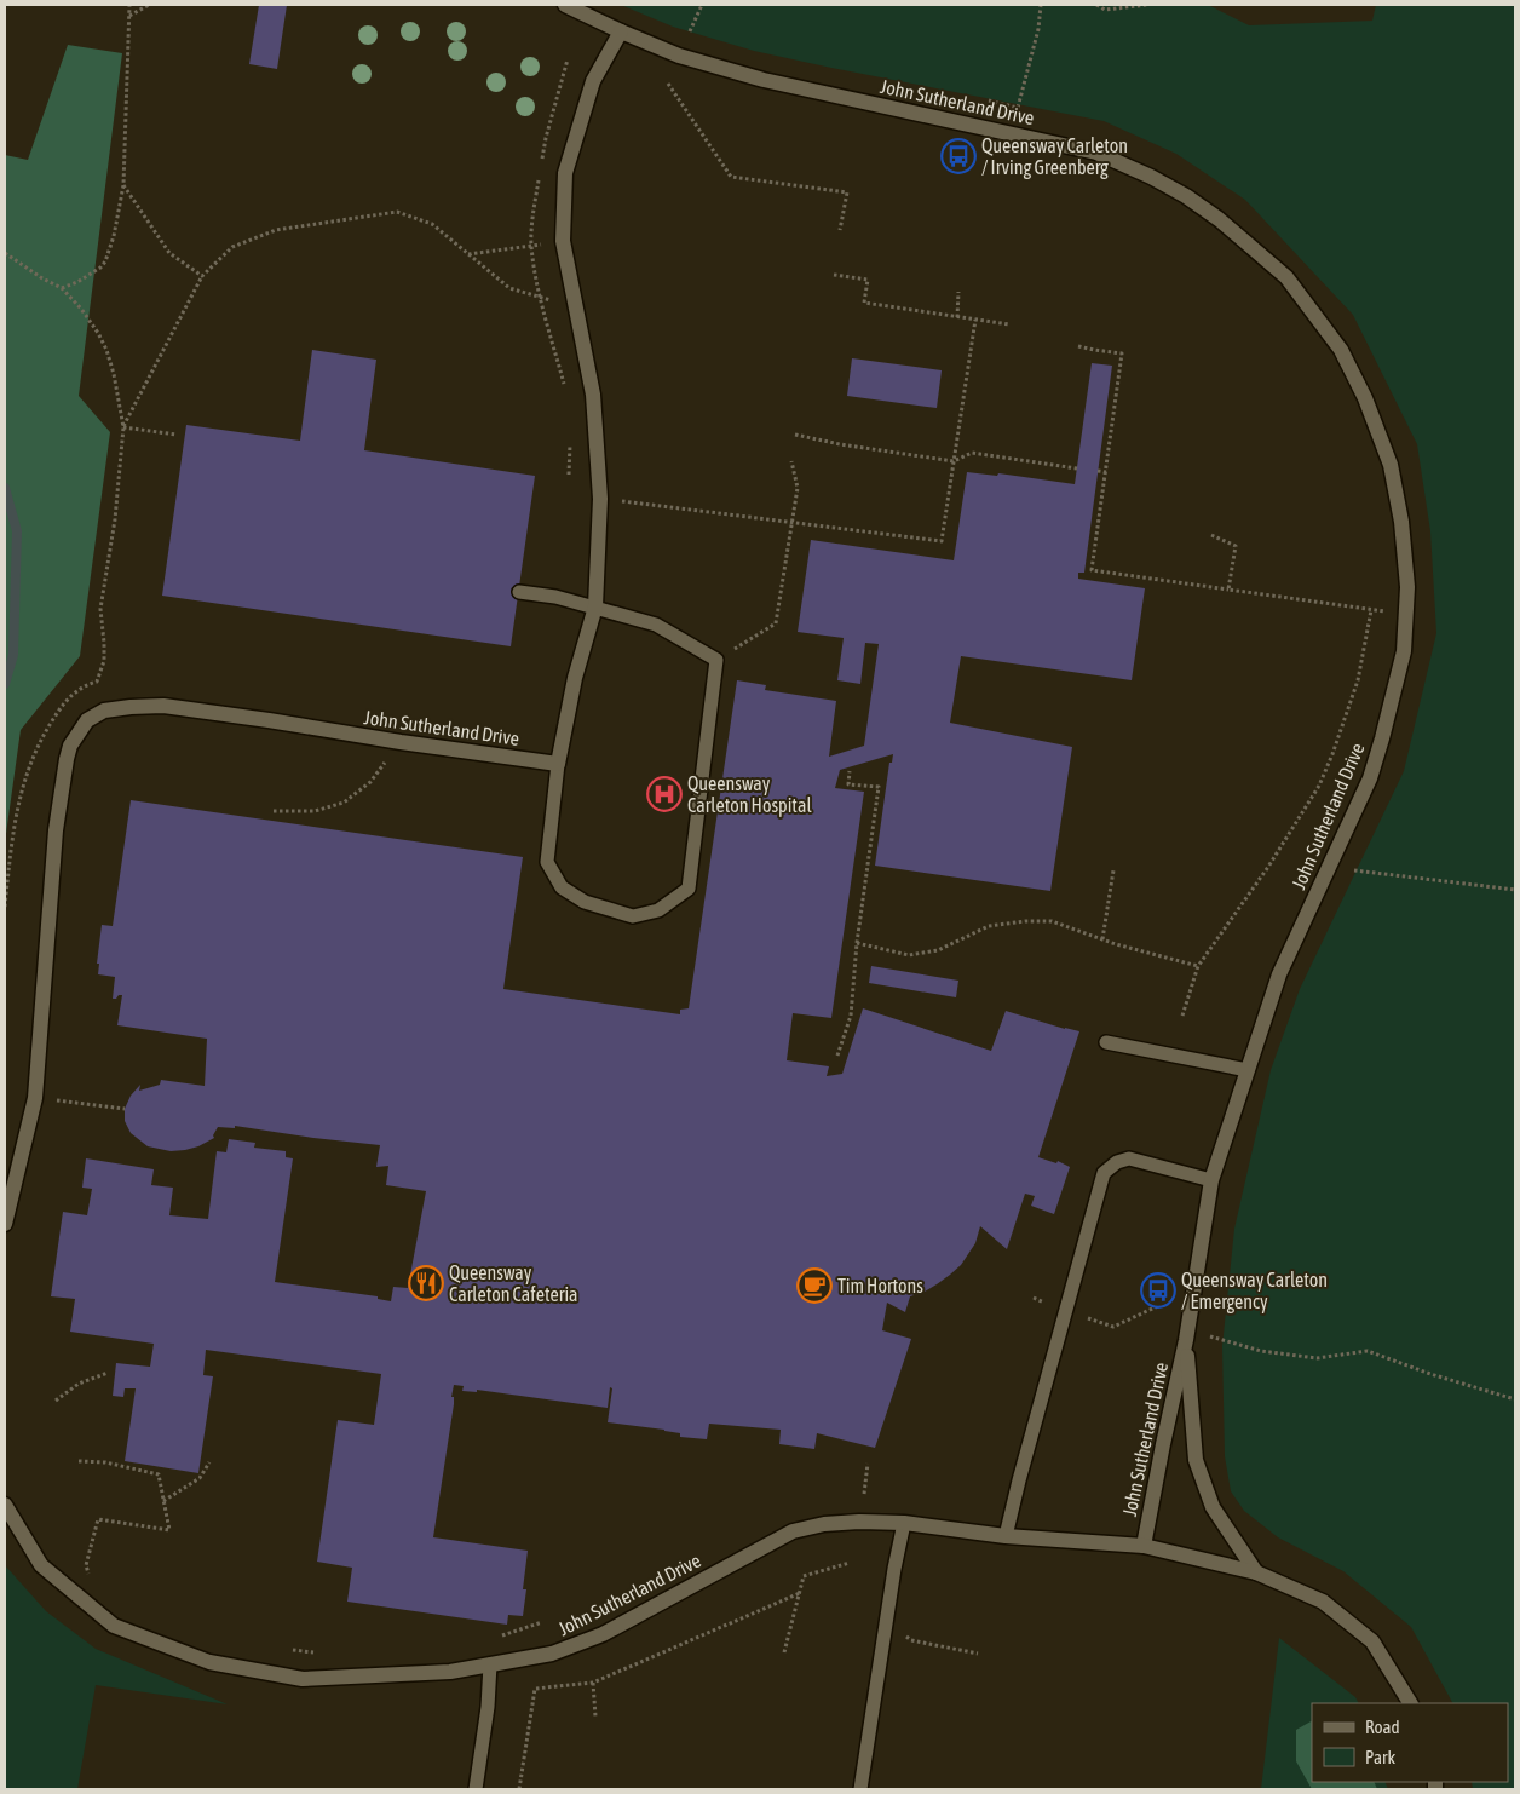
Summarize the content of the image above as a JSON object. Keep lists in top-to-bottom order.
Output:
{
  "streets": {
    "street": ["John Sutherland Drive"]
  },
  "places": {
    "bus stop": ["Queensway Carleton / Irving Greenberg", "Queensway Carleton / Emergency"],
    "hospital": ["Queensway Carleton Hospital"],
    "restaurant": ["Queensway Carleton Cafeteria"],
    "cafe": ["Tim Hortons"]
  },
  "legend": ["Road", "Park"]
}
